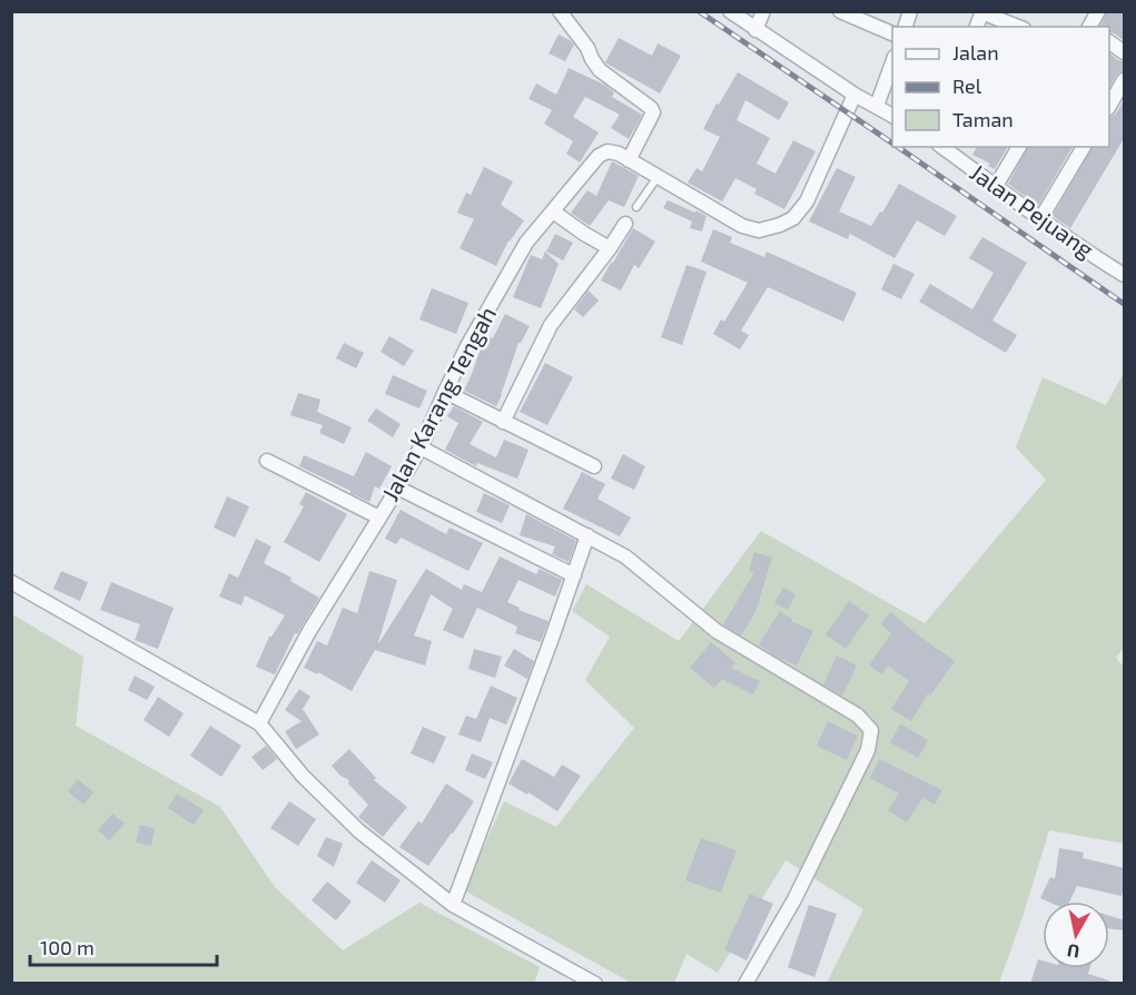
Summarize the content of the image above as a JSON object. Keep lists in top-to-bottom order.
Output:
{
  "streets": {
    "street": ["Jalan Pejuang", "Jalan Karang Tengah"]
  },
  "legend": ["Jalan", "Rel", "Taman"],
  "scale_bar": "100 m",
  "north": "bottom"
}
